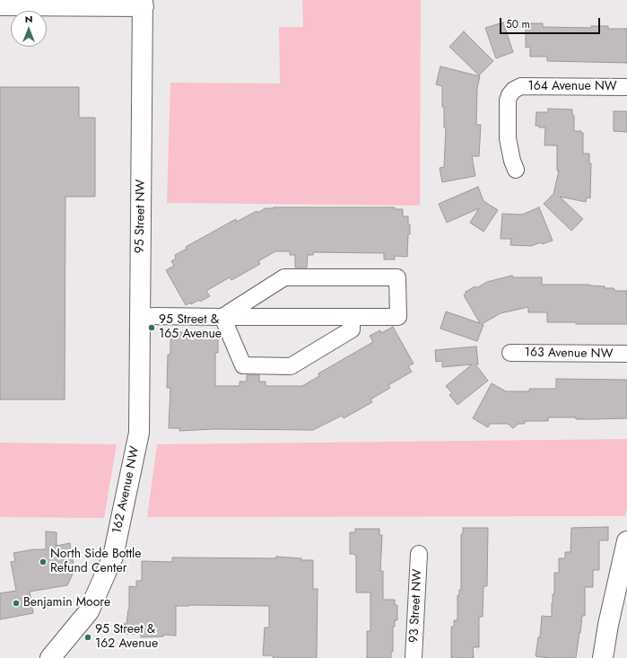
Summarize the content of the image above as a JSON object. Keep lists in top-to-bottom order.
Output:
{
  "streets": {
    "street": [
      "164 Avenue NW",
      "95 Street NW",
      "163 Avenue NW",
      "162 Avenue NW",
      "93 Street NW"
    ]
  },
  "crossings": [
    ["95 Street NW", "162 Avenue NW"]
  ],
  "places": [
    "95 Street & 165 Avenue",
    "North Side Bottle Refund Center",
    "Benjamin Moore",
    "95 Street & 162 Avenue"
  ],
  "scale_bar": "50 m",
  "north": "top"
}
